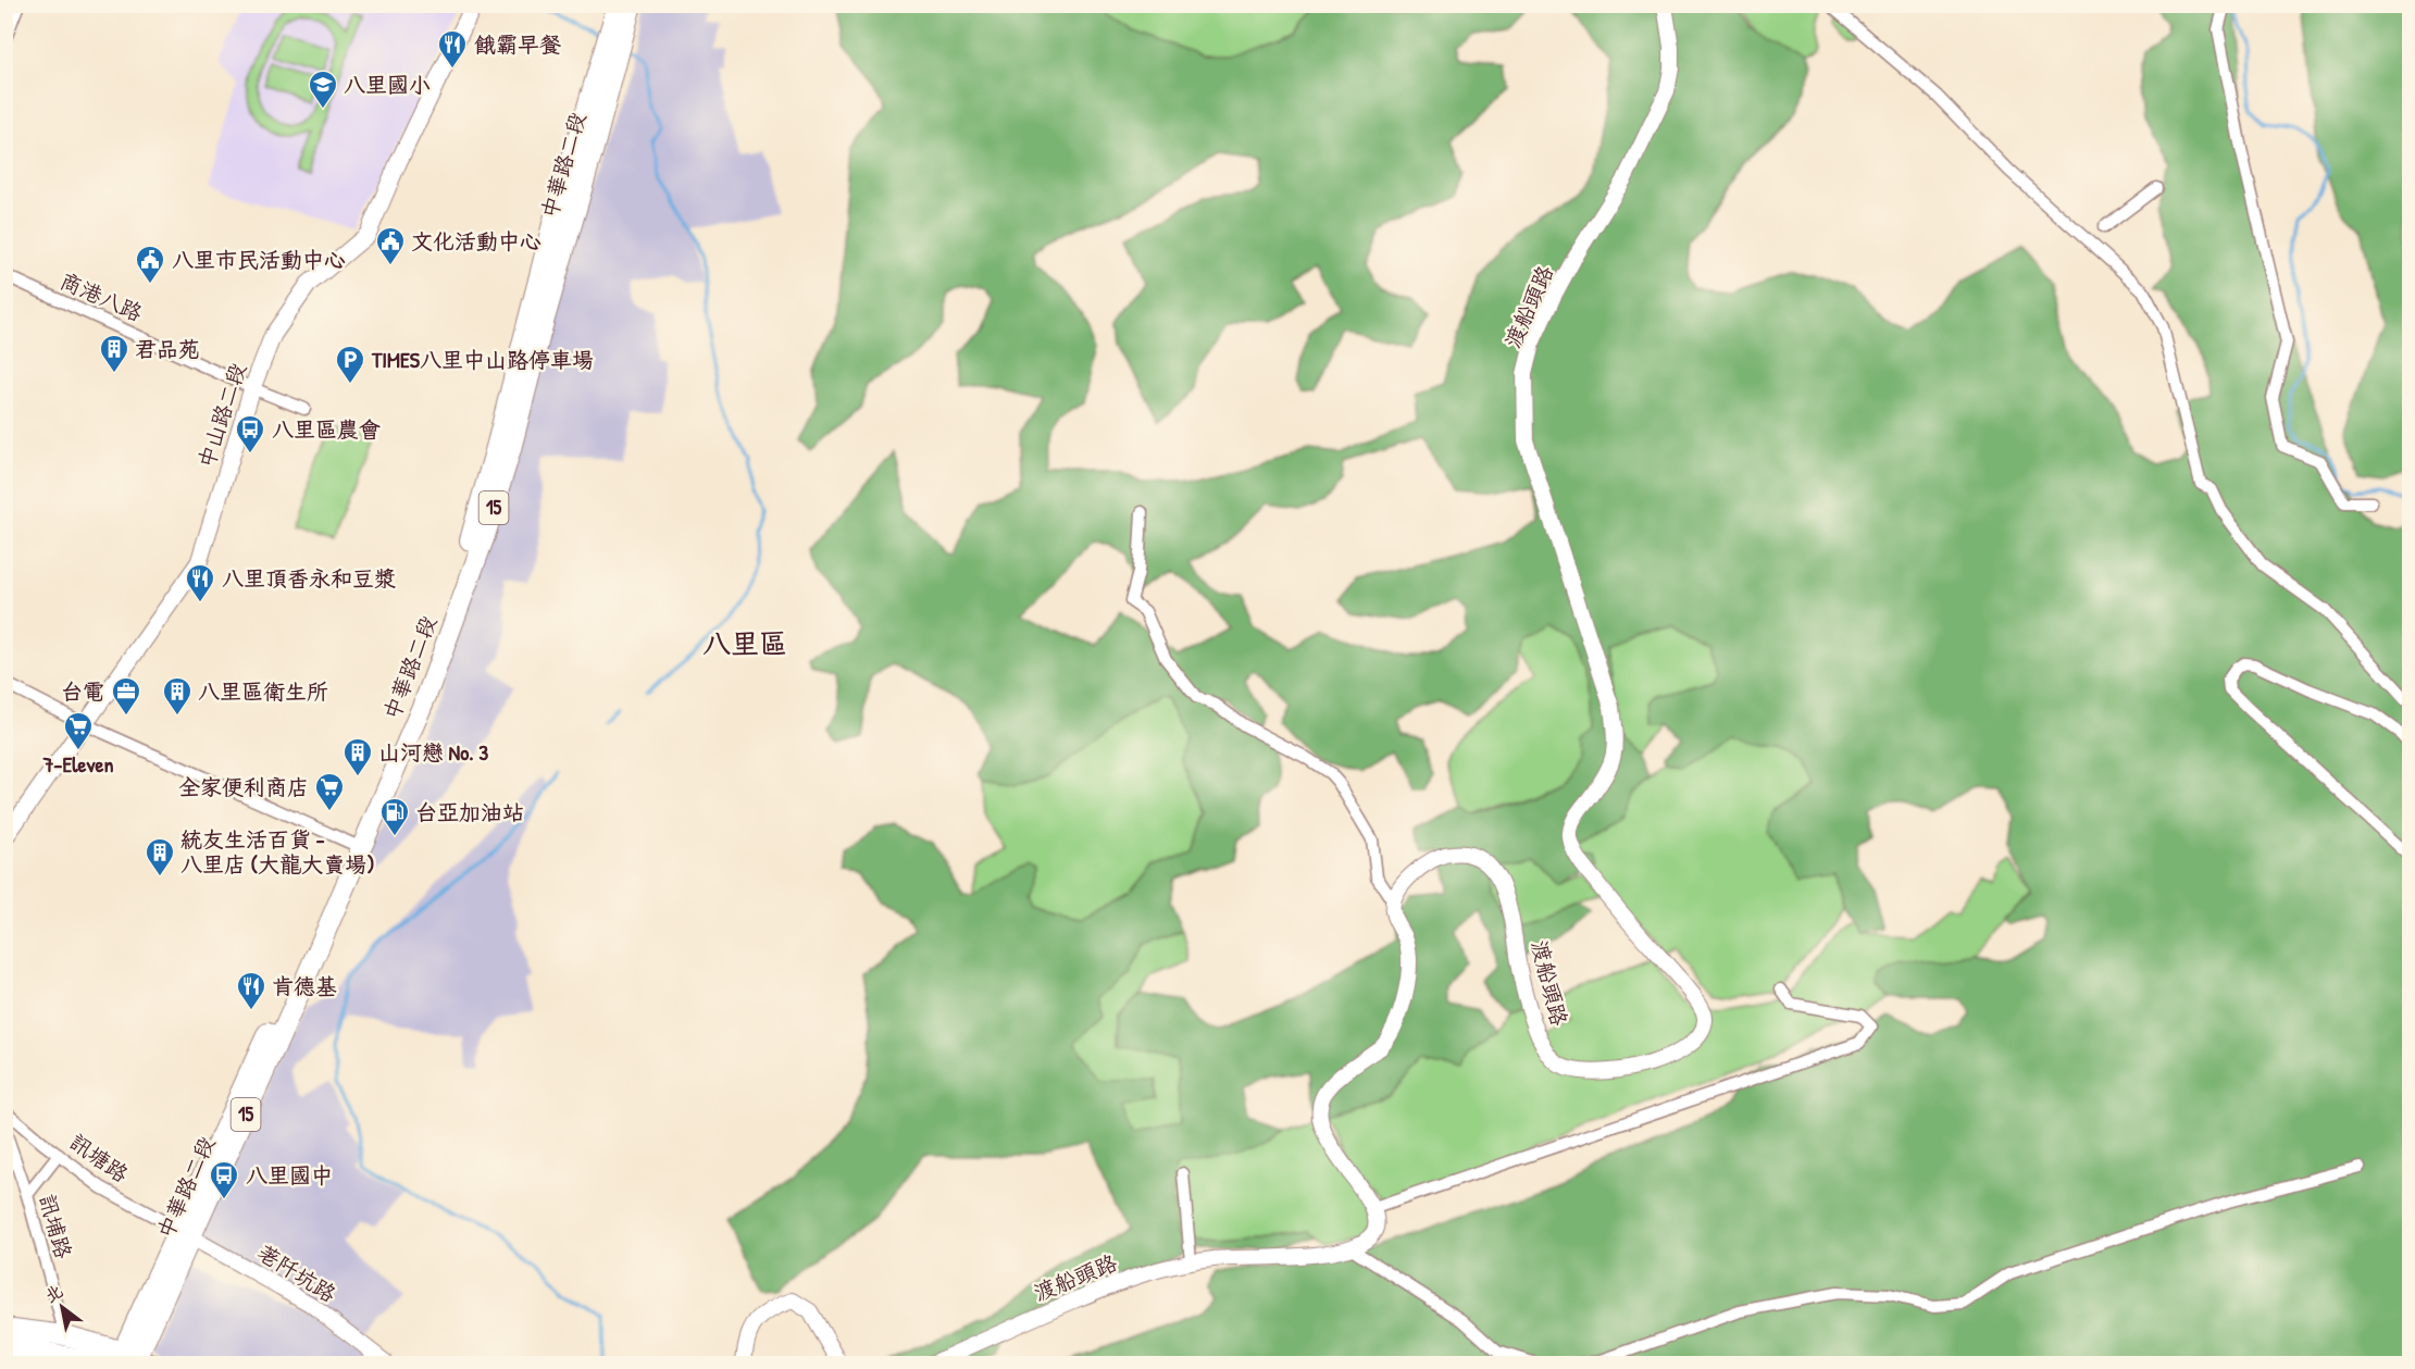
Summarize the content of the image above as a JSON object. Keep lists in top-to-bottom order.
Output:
{
  "streets": {
    "main road": ["中華路二段", "中山路二段", "15"],
    "street": [
      "商港八路",
      "渡船頭路",
      "訊塘路",
      "訊埔路",
      "荖阡坑路"
    ]
  },
  "crossings": [
    ["中華路二段", "訊塘路"],
    ["中華路二段", "荖阡坑路"],
    ["商港八路", "中山路二段"],
    ["訊塘路", "荖阡坑路"]
  ],
  "districts": ["八里區"],
  "places": {
    "restaurant": ["餓霸早餐", "八里頂香永和豆漿", "肯德基"],
    "school or university": ["八里國小"],
    "public building": ["文化活動中心", "八里市民活動中心"],
    "building": [
      "君品苑",
      "八里區衛生所",
      "山河戀 No. 3",
      "統友生活百貨 - 八里店 (大龍大賣場)"
    ],
    "parking": ["TIMES八里中山路停車場"],
    "bus stop": ["八里區農會", "八里國中"],
    "office": ["台電"],
    "supermarket": ["7-Eleven", "全家便利商店"],
    "fuel station": ["台亞加油站"]
  },
  "north": "top left"
}
